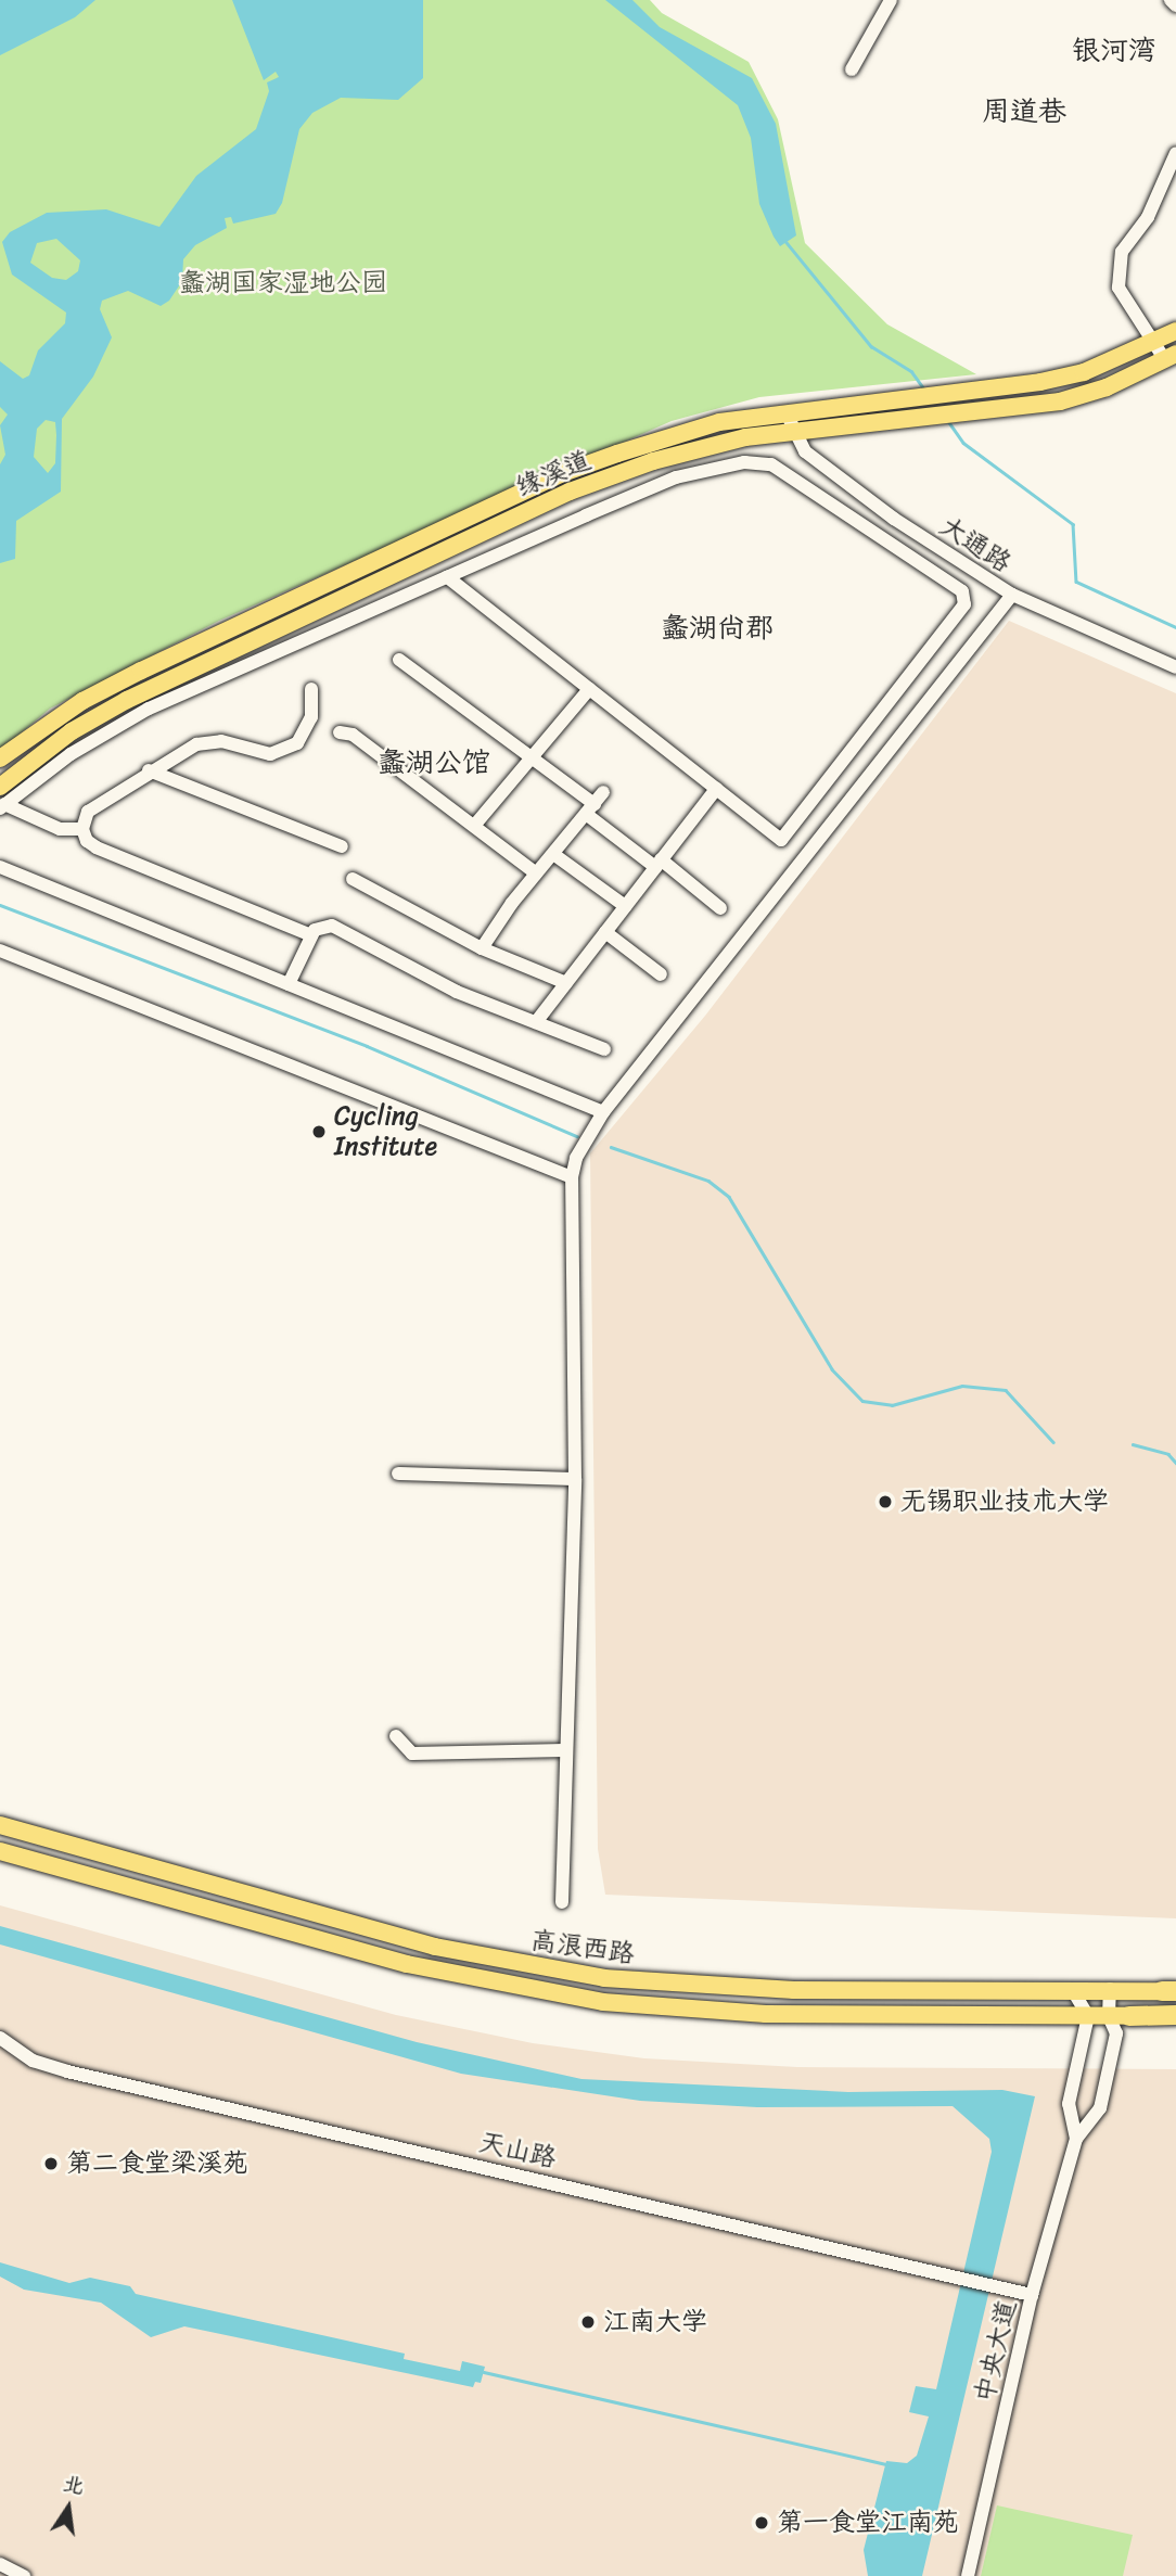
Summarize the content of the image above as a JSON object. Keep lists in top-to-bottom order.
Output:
{
  "streets": {
    "main road": ["缘溪道", "高浪西路"],
    "street": ["大通路", "天山路", "中央大道"]
  },
  "crossings": [
    ["缘溪道", "大通路"],
    ["天山路", "中央大道"]
  ],
  "districts": [
    "银河湾",
    "周道巷",
    "蠡湖尚郡",
    "蠡湖公馆"
  ],
  "parks": ["蠡湖国家湿地公园"],
  "places": [
    "Cycling Institute",
    "无锡职业技术大学",
    "第二食堂梁溪苑",
    "江南大学",
    "第一食堂江南苑"
  ],
  "north": "top"
}
